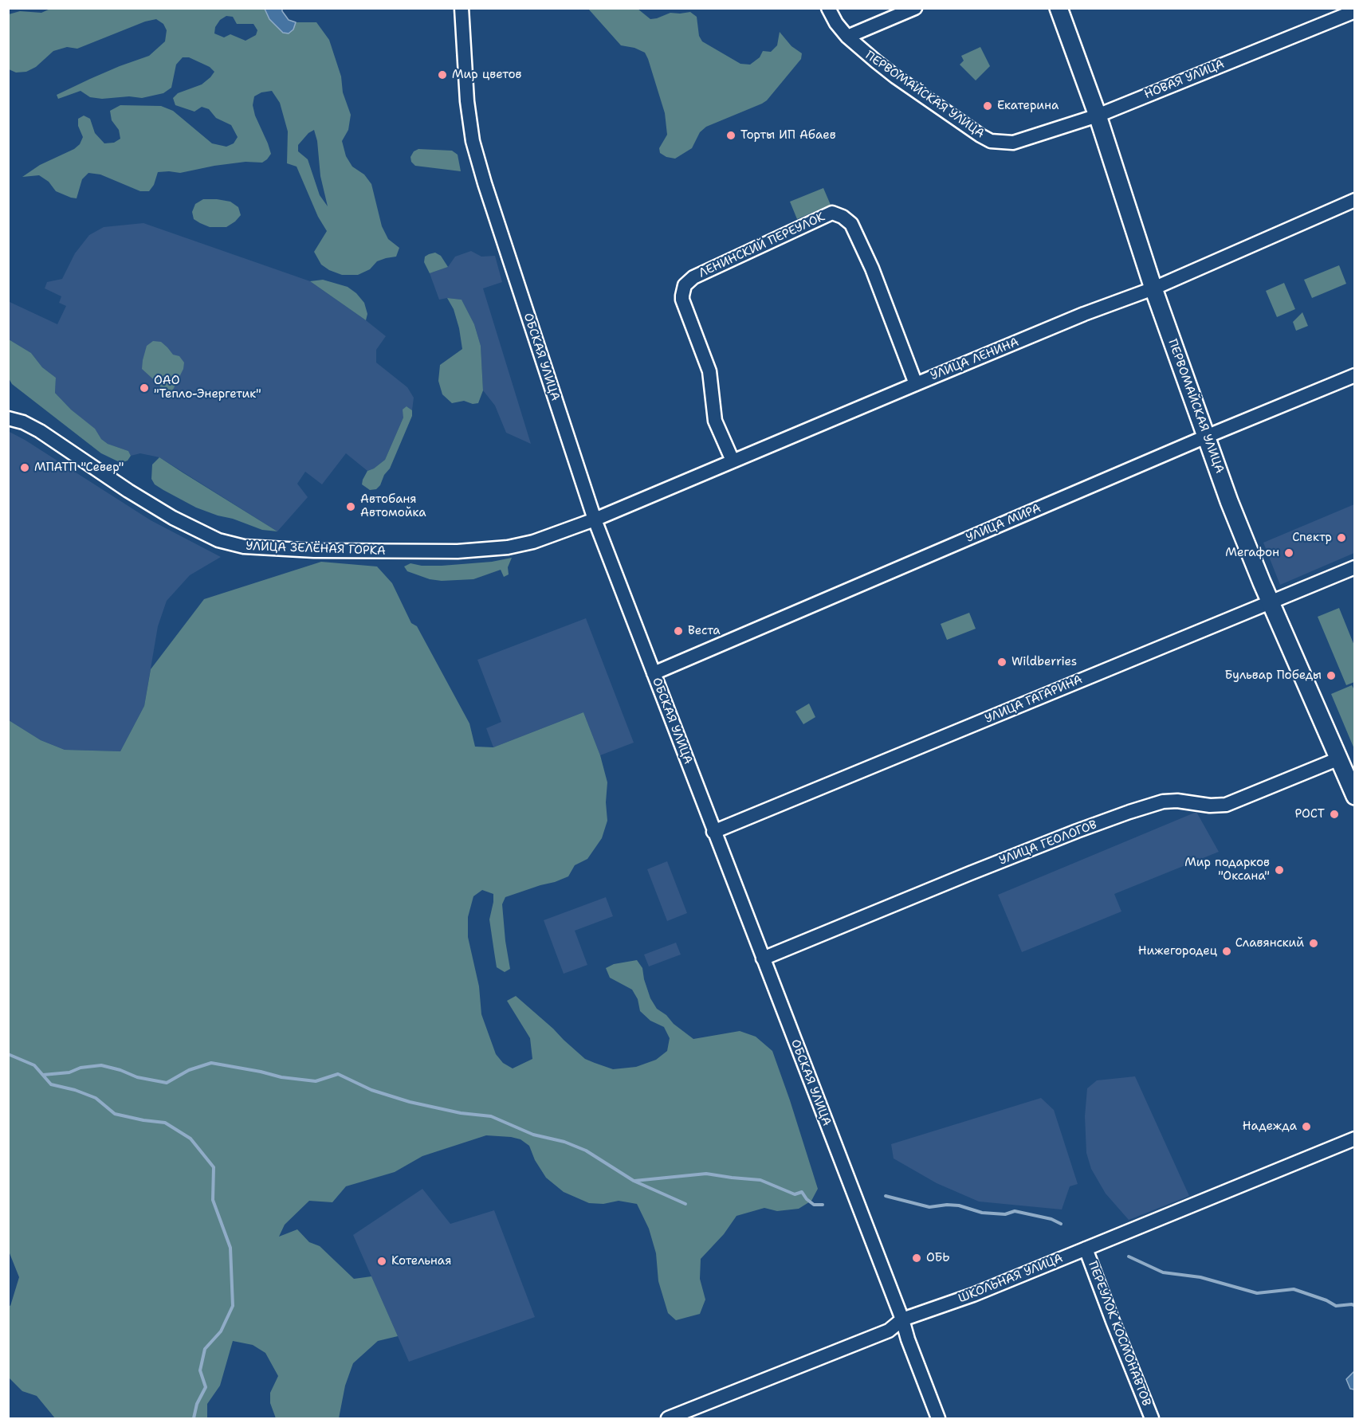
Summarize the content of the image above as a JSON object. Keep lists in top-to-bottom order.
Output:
{
  "streets": {
    "main road": ["ПЕРВОМАЙСКАЯ УЛИЦА"],
    "street": [
      "НОВАЯ УЛИЦА",
      "ЛЕНИНСКИЙ ПЕРЕУЛОК",
      "ОБСКАЯ УЛИЦА",
      "УЛИЦА ЛЕНИНА",
      "УЛИЦА МИРА",
      "УЛИЦА ЗЕЛЁНАЯ ГОРКА",
      "УЛИЦА ГАГАРИНА",
      "УЛИЦА ГЕОЛОГОВ",
      "ШКОЛЬНАЯ УЛИЦА",
      "ПЕРЕУЛОК КОСМОНАВТОВ"
    ]
  },
  "crossings": [
    ["НОВАЯ УЛИЦА", "ПЕРВОМАЙСКАЯ УЛИЦА"],
    ["ПЕРВОМАЙСКАЯ УЛИЦА", "УЛИЦА ЛЕНИНА"],
    ["ПЕРВОМАЙСКАЯ УЛИЦА", "УЛИЦА МИРА"],
    ["ПЕРВОМАЙСКАЯ УЛИЦА", "УЛИЦА ГАГАРИНА"],
    ["ПЕРВОМАЙСКАЯ УЛИЦА", "УЛИЦА ГЕОЛОГОВ"],
    ["ЛЕНИНСКИЙ ПЕРЕУЛОК", "УЛИЦА ЛЕНИНА"],
    ["ОБСКАЯ УЛИЦА", "УЛИЦА ЛЕНИНА"],
    ["ОБСКАЯ УЛИЦА", "УЛИЦА МИРА"],
    ["ОБСКАЯ УЛИЦА", "УЛИЦА ЗЕЛЁНАЯ ГОРКА"],
    ["ОБСКАЯ УЛИЦА", "УЛИЦА ГАГАРИНА"],
    ["ОБСКАЯ УЛИЦА", "УЛИЦА ГЕОЛОГОВ"],
    ["ОБСКАЯ УЛИЦА", "ШКОЛЬНАЯ УЛИЦА"],
    ["УЛИЦА ЛЕНИНА", "УЛИЦА ЗЕЛЁНАЯ ГОРКА"],
    ["ШКОЛЬНАЯ УЛИЦА", "ПЕРЕУЛОК КОСМОНАВТОВ"]
  ],
  "places": [
    "Мир цветов",
    "Екатерина",
    "Торты ИП Абаев",
    "ОАО \"Тепло-Энергетик\"",
    "МПАТП \"Север\"",
    "Автобаня Автомойка",
    "Спектр",
    "Мегафон",
    "Веста",
    "Wildberries",
    "Бульвар Победы",
    "РОСТ",
    "Мир подарков \"Оксана\"",
    "Славянский",
    "Нижегородец",
    "Надежда",
    "ОБЬ",
    "Котельная"
  ]
}
